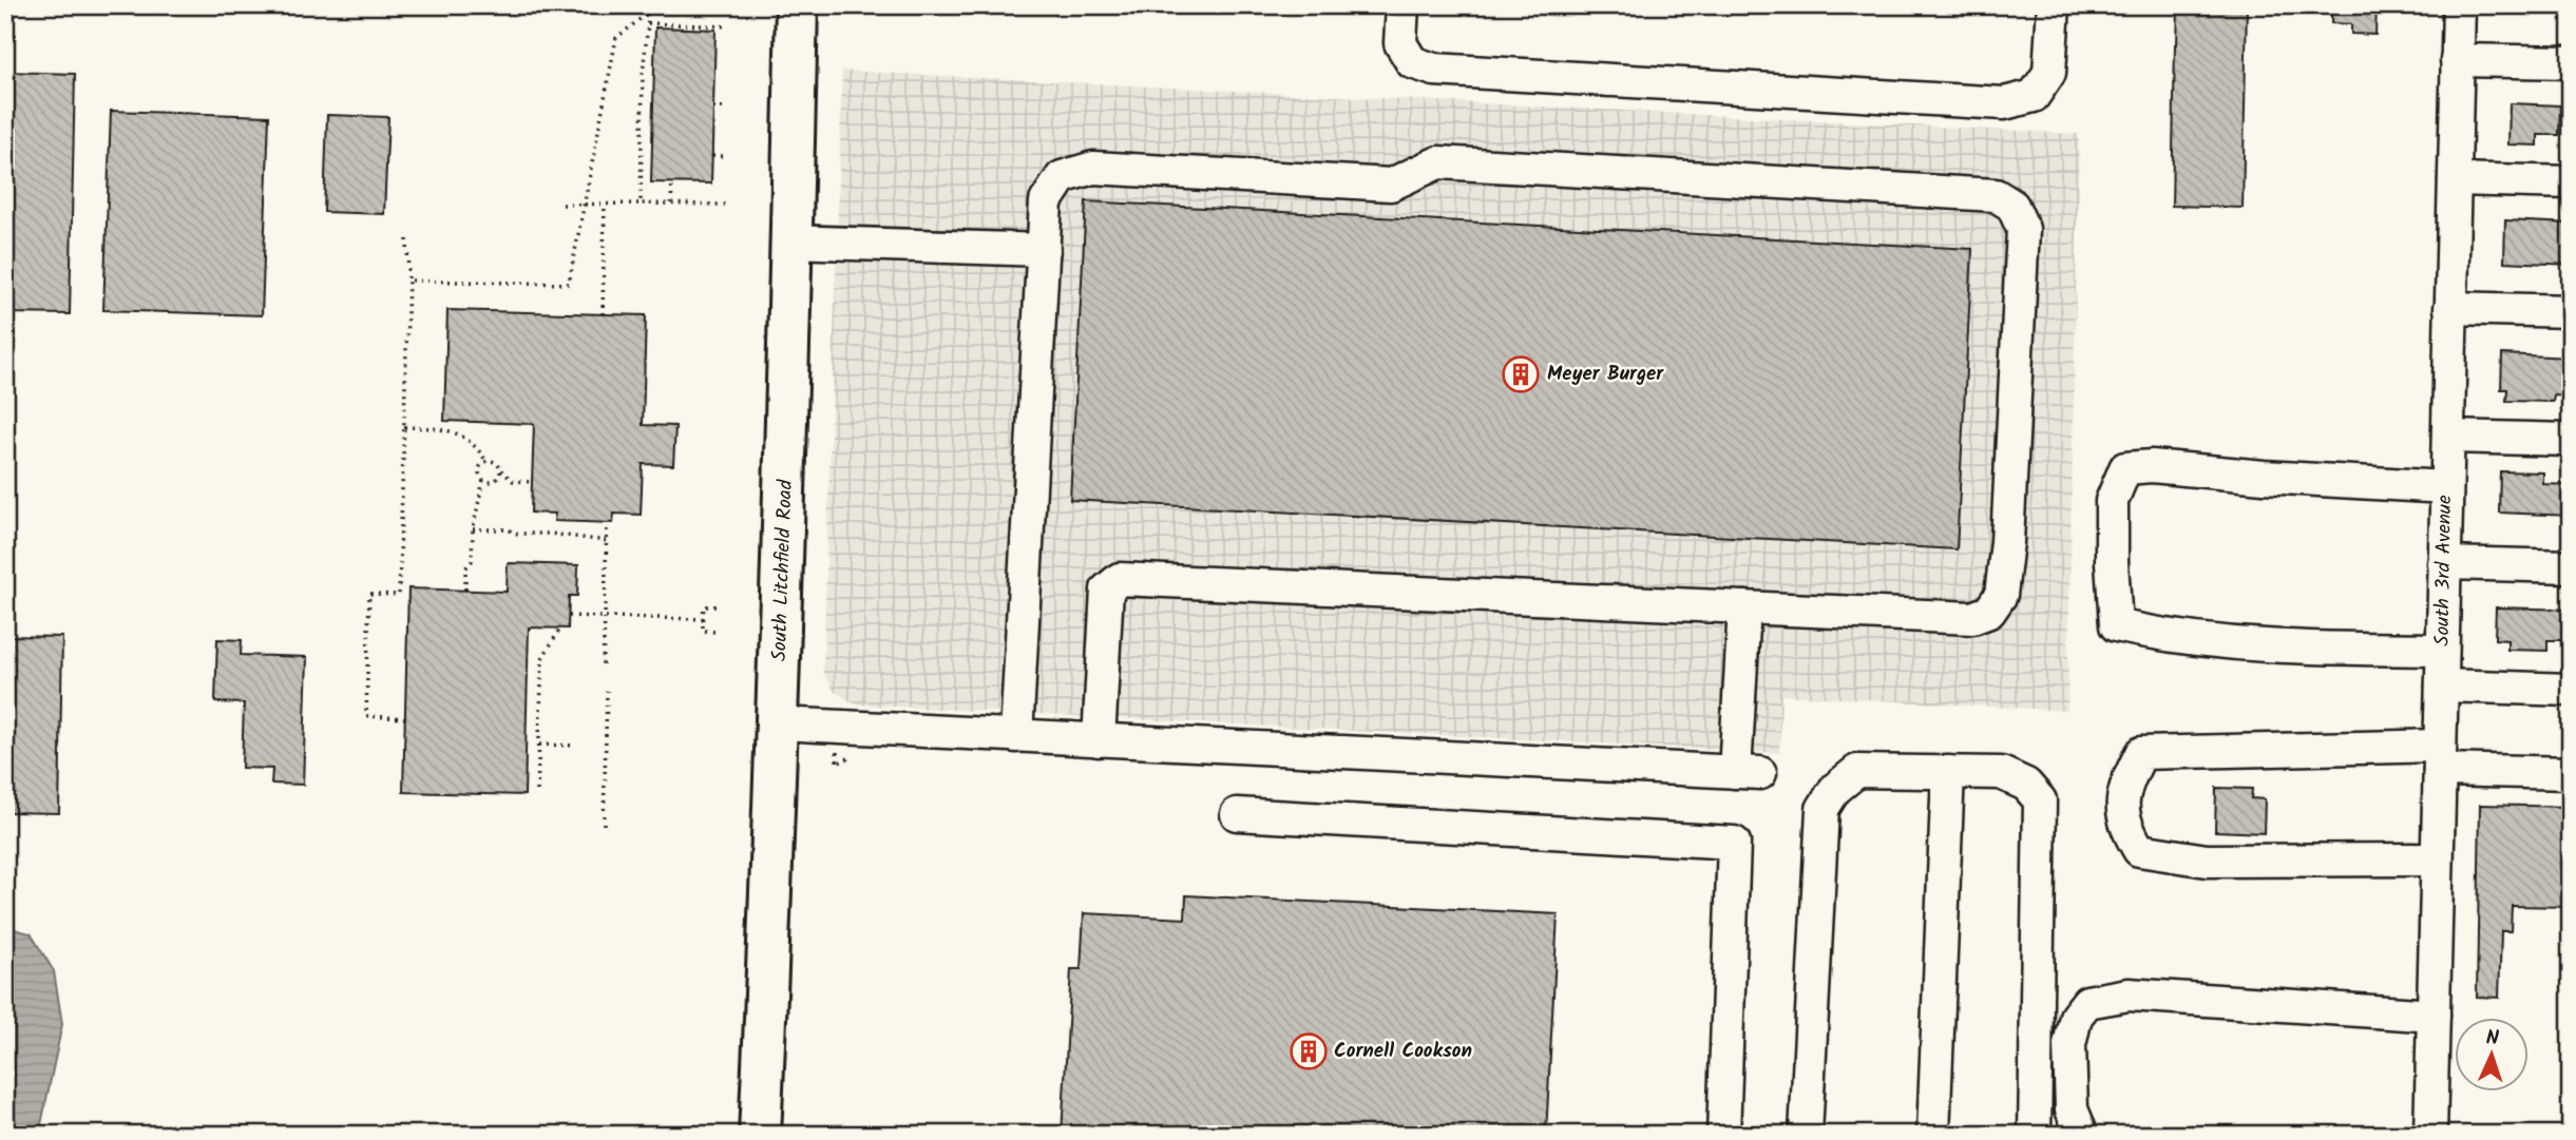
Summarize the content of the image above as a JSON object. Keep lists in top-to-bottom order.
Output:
{
  "streets": {
    "main road": ["South Litchfield Road"],
    "street": ["South 3rd Avenue"]
  },
  "places": {
    "building": ["Meyer Burger", "Cornell Cookson"]
  },
  "north": "top"
}
